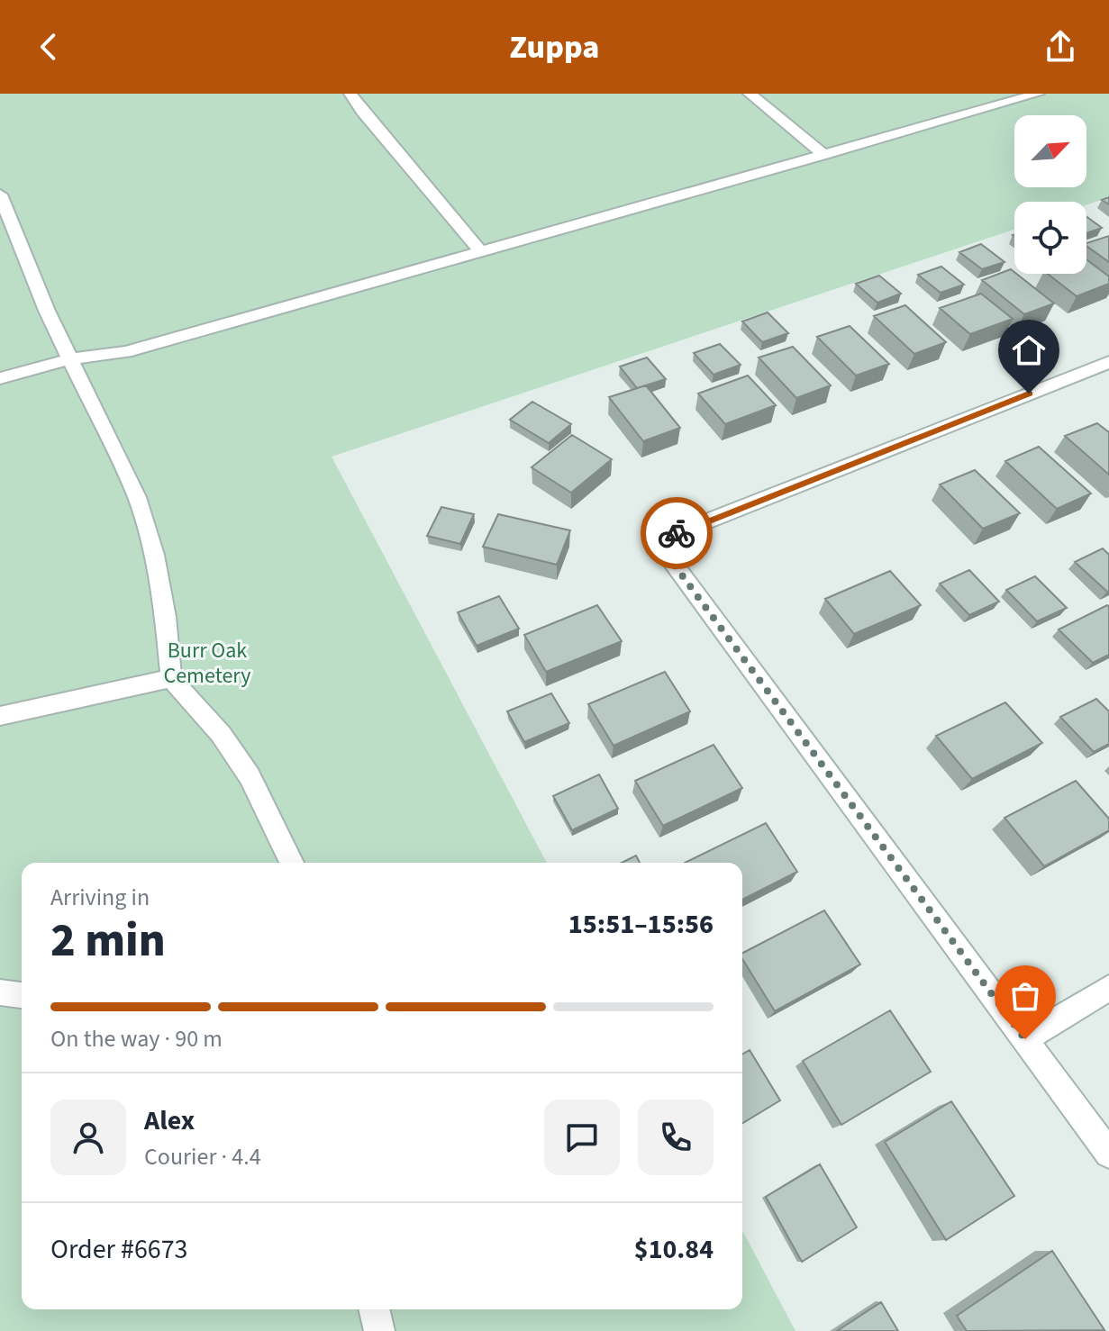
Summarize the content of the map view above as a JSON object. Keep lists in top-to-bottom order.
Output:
{
  "parks": ["Burr Oak Cemetery"],
  "north": "top right",
  "page": {
    "header": "Zuppa",
    "heading": ["2 min", "Arriving in", "15:51–15:56"],
    "panel": [
      "Alex",
      "Courier · 4.4",
      "Order #6673",
      "$10.84"
    ],
    "bar": "On the way · 90 m"
  }
}
